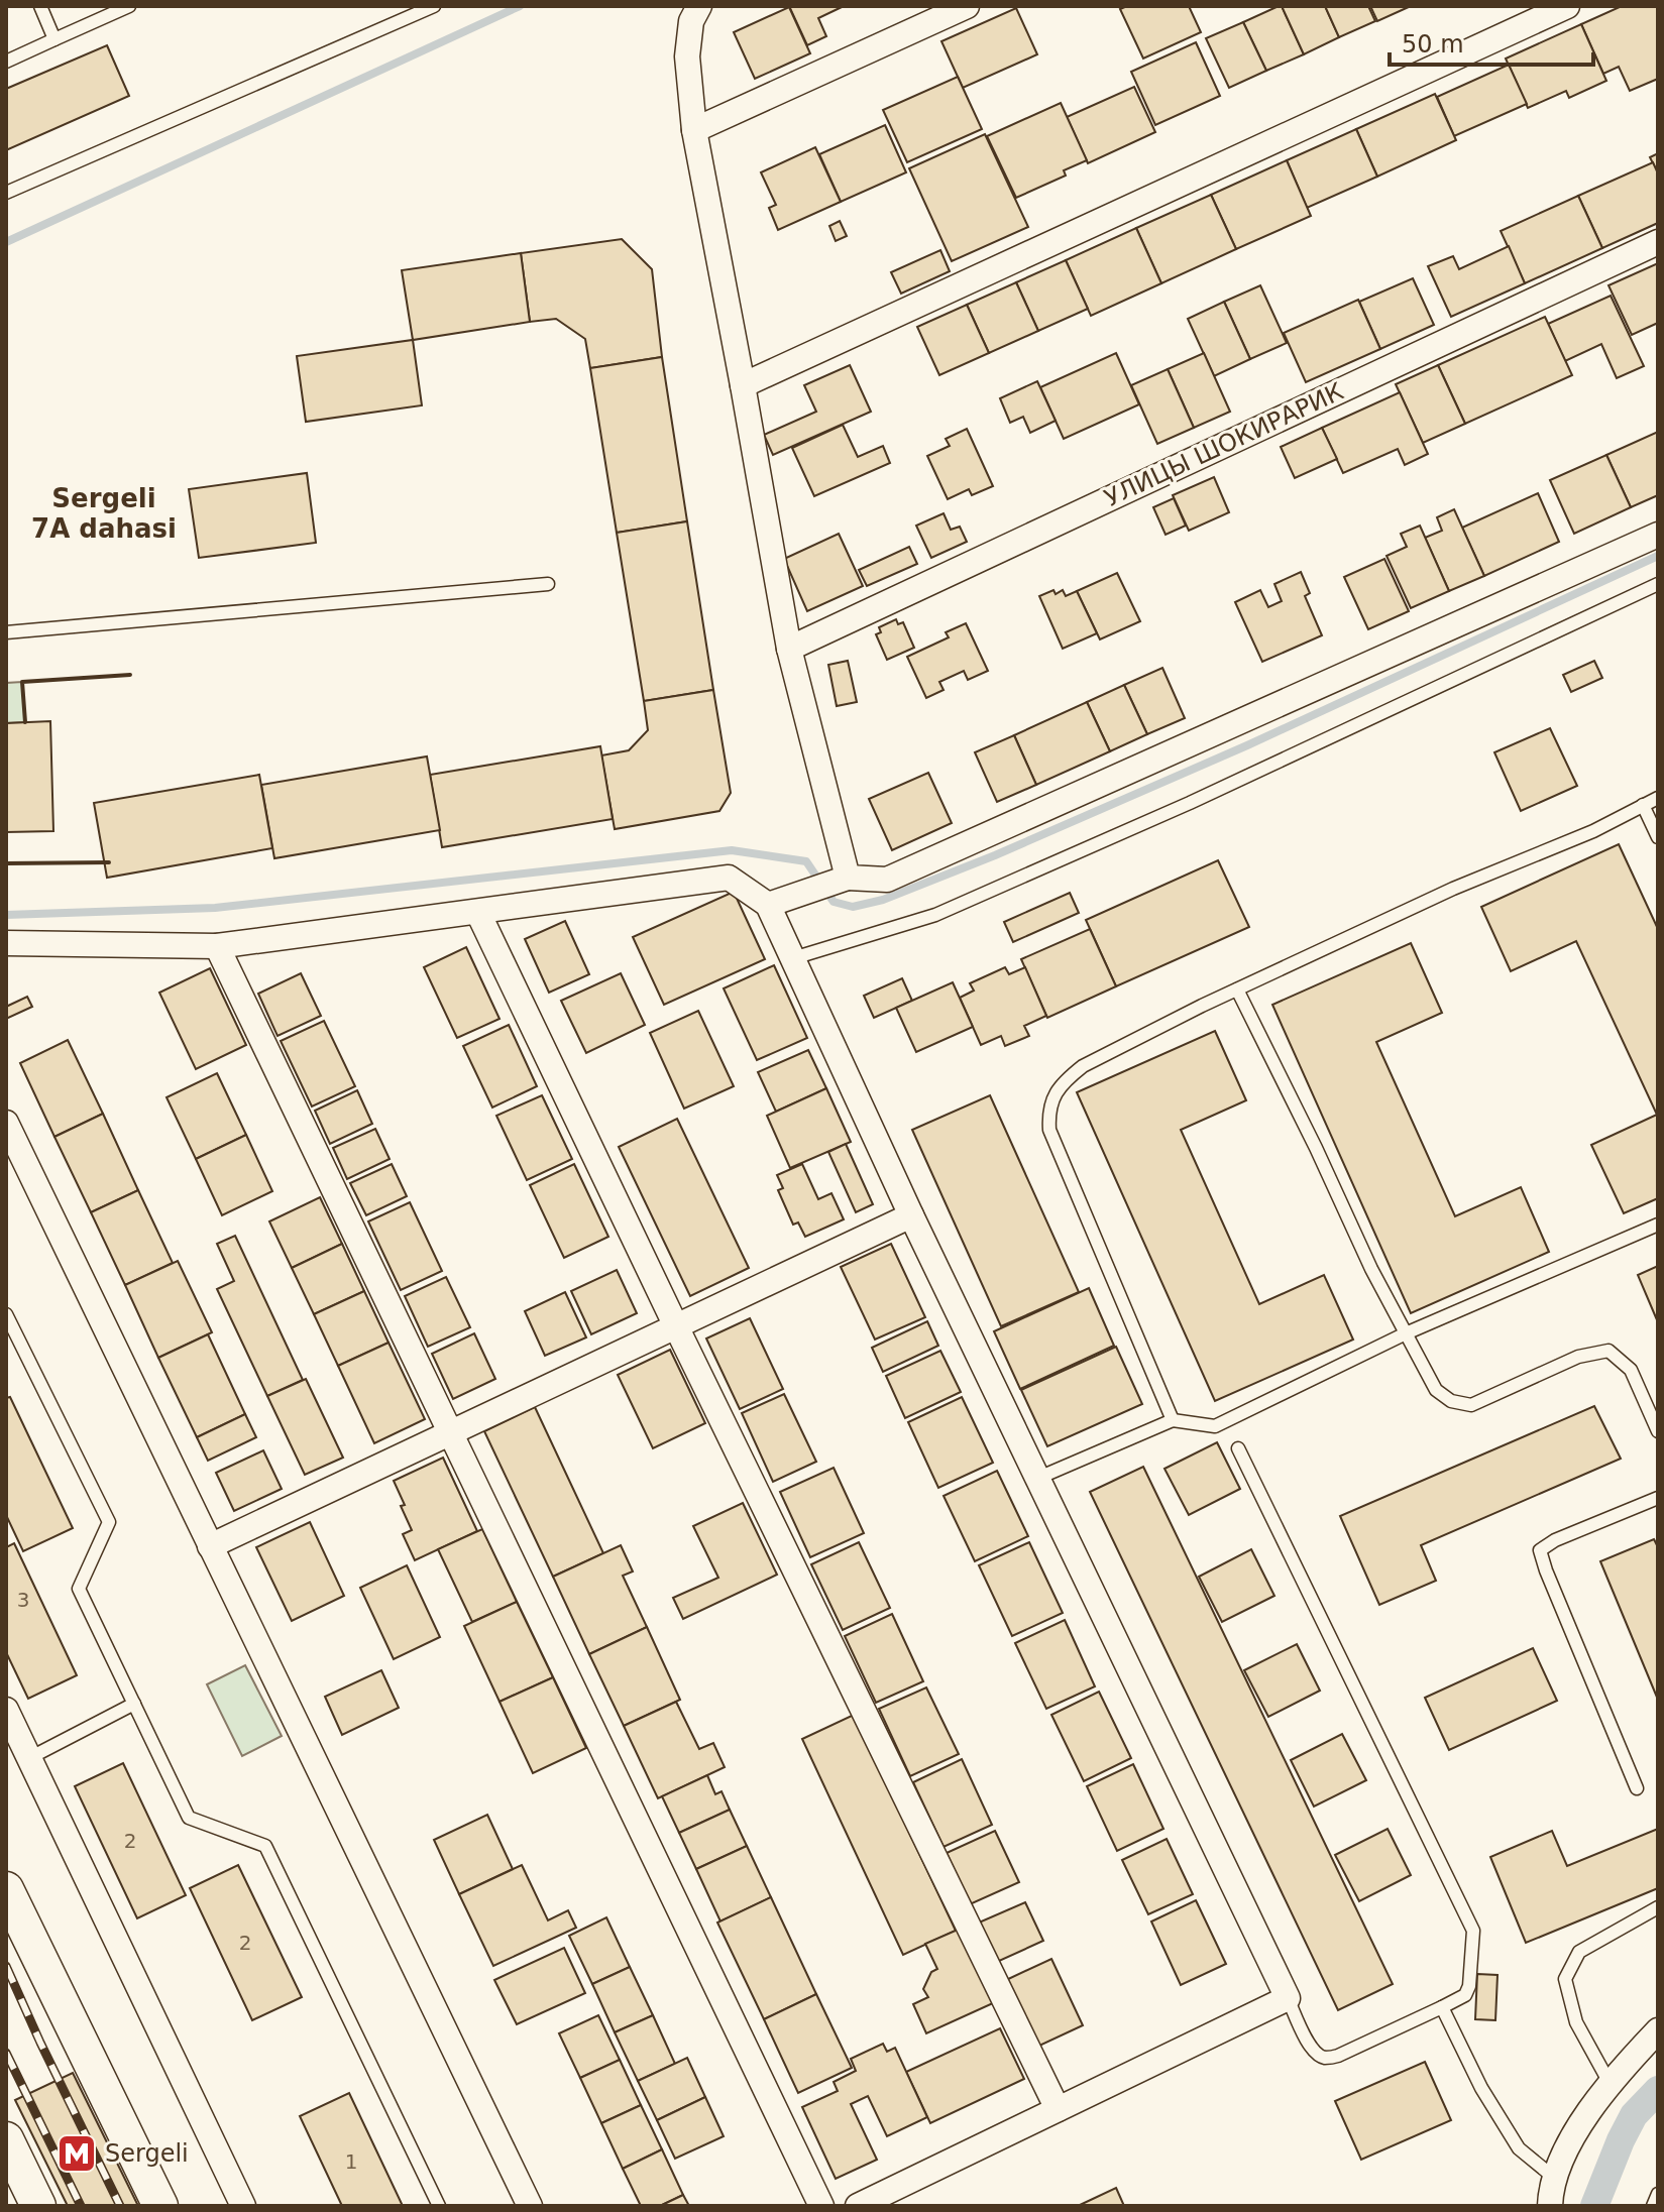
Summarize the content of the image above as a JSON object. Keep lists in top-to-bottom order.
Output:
{
  "streets": {
    "street": ["УЛИЦЫ ШОКИРАРИК"]
  },
  "districts": ["Sergeli 7A dahasi"],
  "places": {
    "metro station": ["Sergeli"]
  },
  "house_numbers": [
    "3",
    "2",
    "2",
    "1"
  ],
  "scale_bar": "50 m"
}
